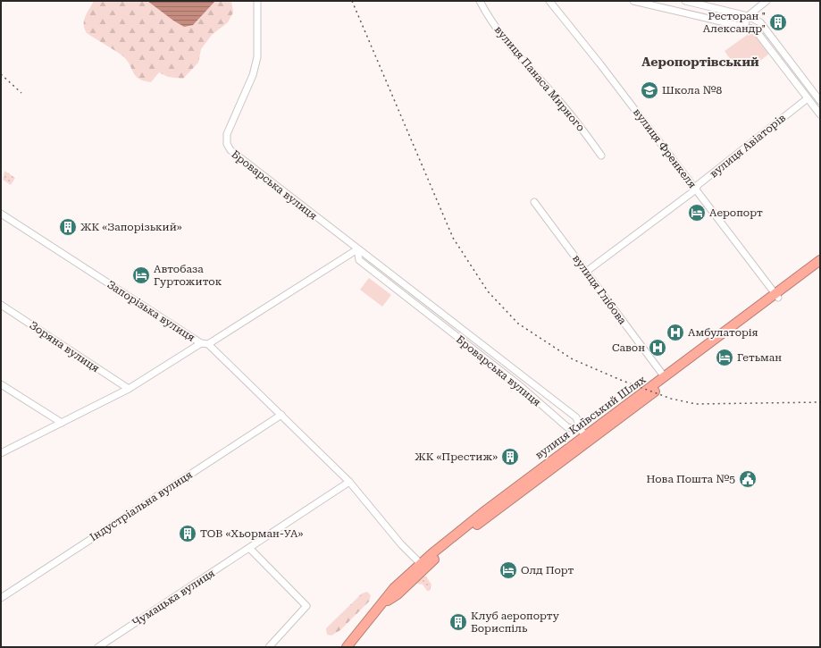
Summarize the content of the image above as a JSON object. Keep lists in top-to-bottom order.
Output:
{
  "streets": {
    "highway": ["вулиця Київський Шлях"],
    "street": [
      "вулиця Панаса Мирного",
      "вулиця Авіаторів",
      "вулиця Френкеля",
      "Броварська вулиця",
      "вулиця Глібова",
      "Запорізька вулиця",
      "Зоряна вулиця",
      "Індустріальна вулиця",
      "Чумацька вулиця"
    ]
  },
  "crossings": [
    ["вулиця Авіаторів", "вулиця Френкеля"],
    ["вулиця Авіаторів", "вулиця Глібова"],
    ["вулиця Френкеля", "вулиця Київський Шлях"],
    ["Броварська вулиця", "Запорізька вулиця"],
    ["Броварська вулиця", "вулиця Київський Шлях"],
    ["вулиця Глібова", "вулиця Київський Шлях"]
  ],
  "districts": ["Аеропортівський"],
  "places": {
    "building": [
      "Ресторан \" Александр\"",
      "ЖК «Запорізький»",
      "ЖК «Престиж»",
      "ТОВ «Хьорман-УА»",
      "Клуб аеропорту Бориспіль"
    ],
    "school or university": ["Школа №8"],
    "hotel": [
      "Аеропорт",
      "Автобаза Гуртожиток",
      "Гетьман",
      "Олд Порт"
    ],
    "hospital": ["Амбулаторія", "Савон"],
    "public building": ["Нова Пошта №5"]
  }
}
